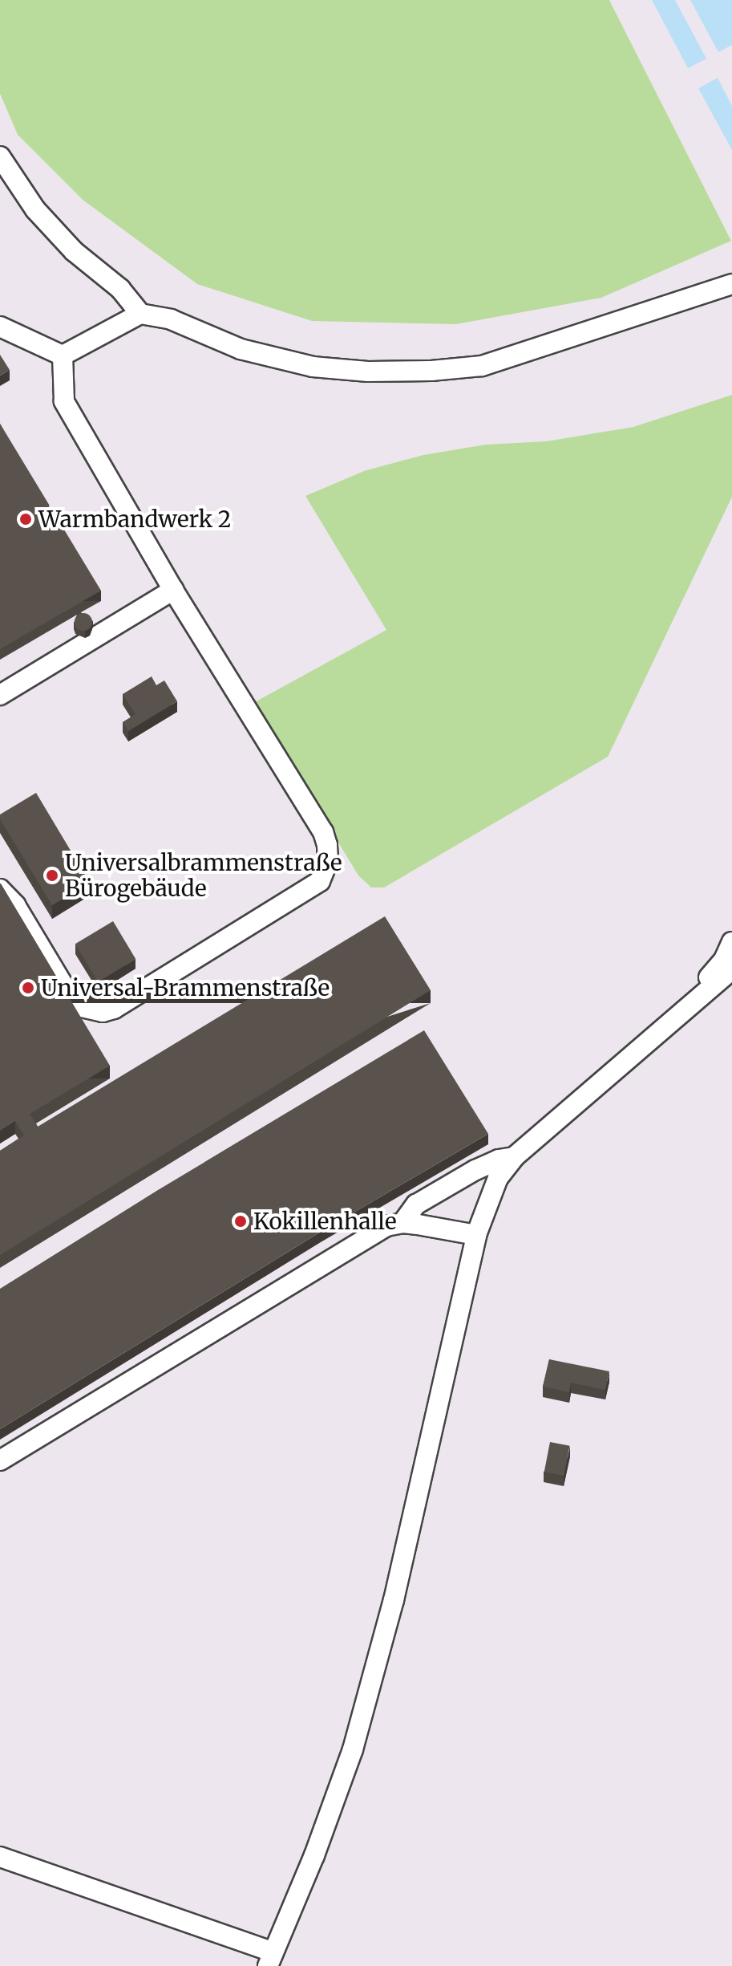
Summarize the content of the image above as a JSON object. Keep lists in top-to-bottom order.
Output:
{
  "places": [
    "Warmbandwerk 2",
    "Universalbrammenstraße Bürogebäude",
    "Universal-Brammenstraße",
    "Kokillenhalle"
  ]
}
